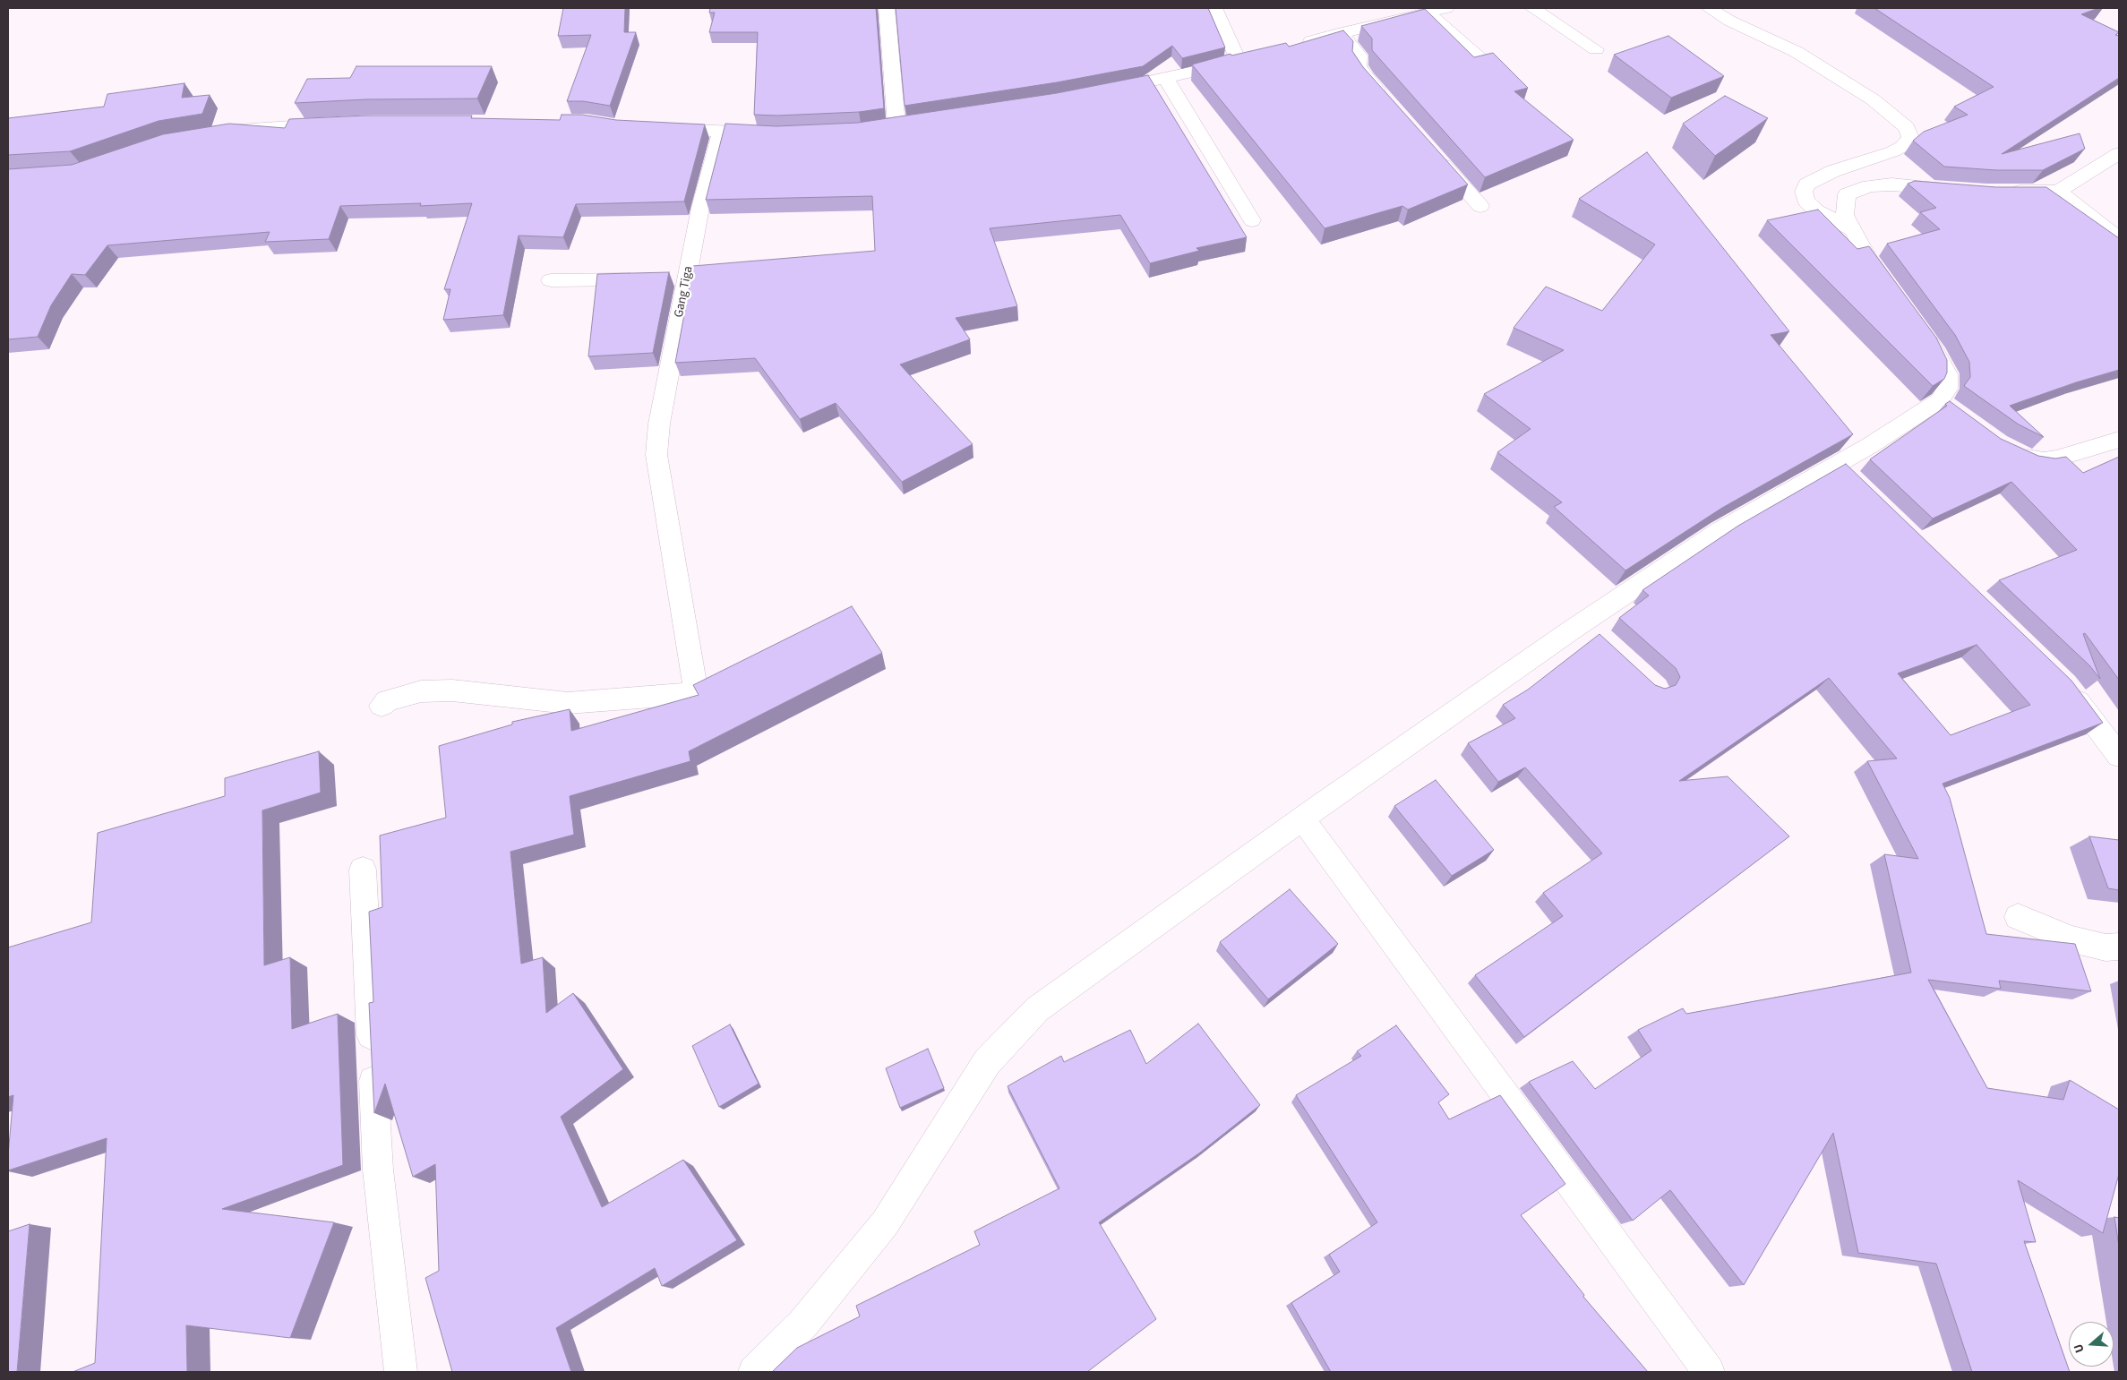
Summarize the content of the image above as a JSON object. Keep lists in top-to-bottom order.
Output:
{
  "streets": {
    "street": ["Gang Tiga"]
  },
  "north": "left"
}
